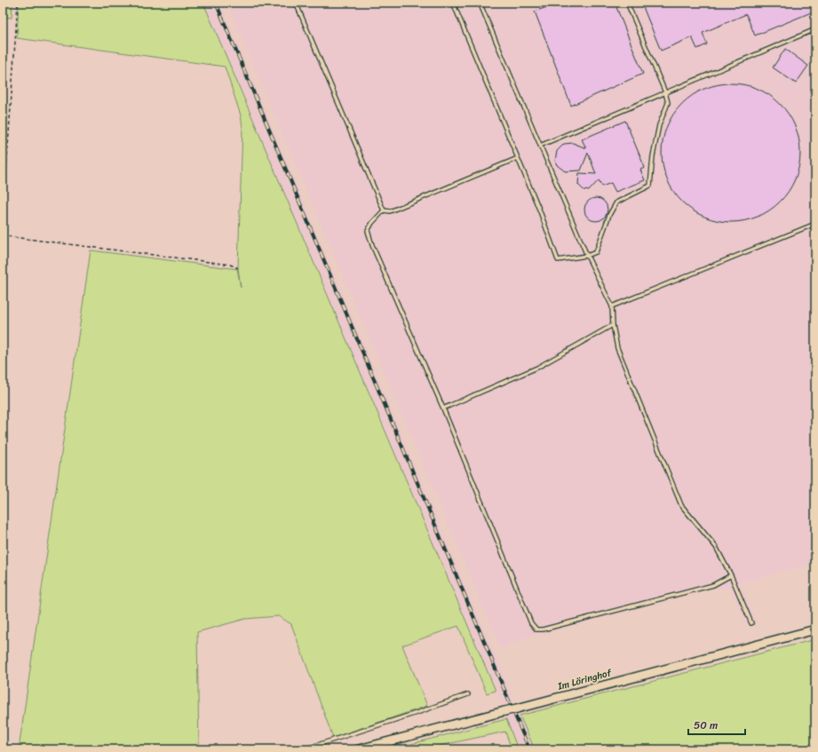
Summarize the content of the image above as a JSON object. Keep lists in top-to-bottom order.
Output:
{
  "streets": {
    "street": ["Im Löringhof"]
  },
  "scale_bar": "50 m"
}
